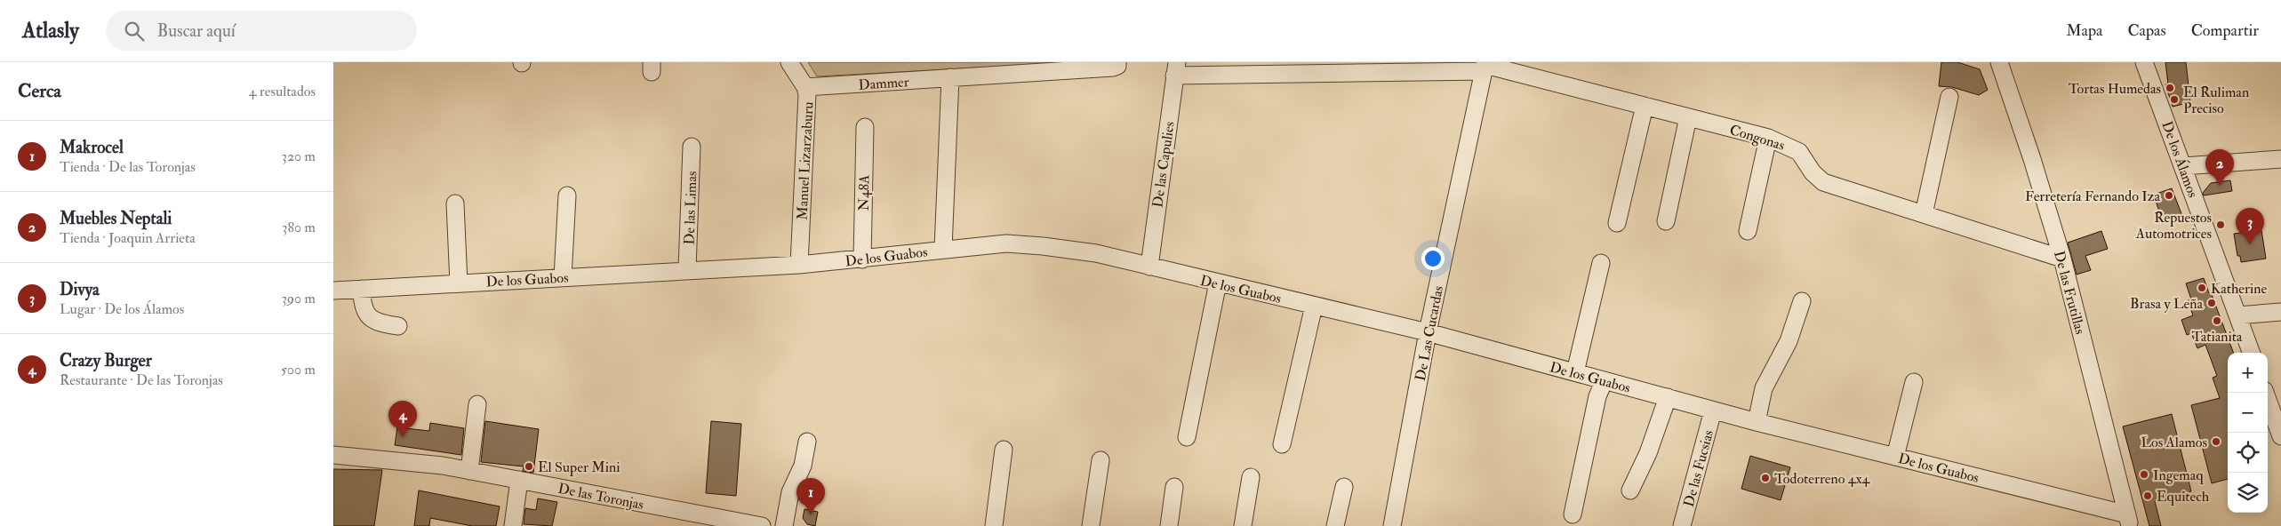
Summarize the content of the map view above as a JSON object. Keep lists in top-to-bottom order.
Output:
{
  "streets": {
    "street": [
      "Dammer",
      "Congonas",
      "De los Álamos",
      "Manuel Lizarzaburu",
      "De las Capulies",
      "N48A",
      "De las Limas",
      "De los Guabos",
      "De las Frutillas",
      "De Las Cucardas",
      "De las Fucsias",
      "De las Toronjas"
    ]
  },
  "crossings": [
    ["Dammer", "Manuel Lizarzaburu"],
    ["Congonas", "De las Capulies"],
    ["Congonas", "De las Frutillas"],
    ["Congonas", "De Las Cucardas"],
    ["Manuel Lizarzaburu", "De los Guabos"],
    ["De las Capulies", "De los Guabos"],
    ["N48A", "De los Guabos"],
    ["De las Limas", "De los Guabos"],
    ["De los Guabos", "De las Frutillas"],
    ["De los Guabos", "De Las Cucardas"],
    ["De los Guabos", "De las Fucsias"]
  ],
  "places": [
    "Tortas Humedas",
    "El Ruliman Preciso",
    "Ferretería Fernando Iza",
    "Repuestos Automotrices",
    "Katherine",
    "Brasa y Leña",
    "Tatianita",
    "Los Alamos",
    "El Super Mini",
    "Ingemaq",
    "Todoterreno 4x4",
    "Equitech"
  ],
  "page": {
    "header": "Atlasly",
    "search": "Buscar aquí",
    "nav": ["Mapa", "Capas", "Compartir"],
    "heading": ["Cerca", "4 resultados"],
    "list": [
      {
        "mark": "1",
        "name": "Makrocel",
        "note": "Tienda · De las Toronjas",
        "value": "320 m"
      },
      {
        "mark": "2",
        "name": "Muebles Neptali",
        "note": "Tienda · Joaquin Arrieta",
        "value": "380 m"
      },
      {
        "mark": "3",
        "name": "Divya",
        "note": "Lugar · De los Álamos",
        "value": "390 m"
      },
      {
        "mark": "4",
        "name": "Crazy Burger",
        "note": "Restaurante · De las Toronjas",
        "value": "500 m"
      }
    ],
    "pins": [
      "2",
      "3",
      "4",
      "1"
    ],
    "map_buttons": ["+", "−"]
  }
}
